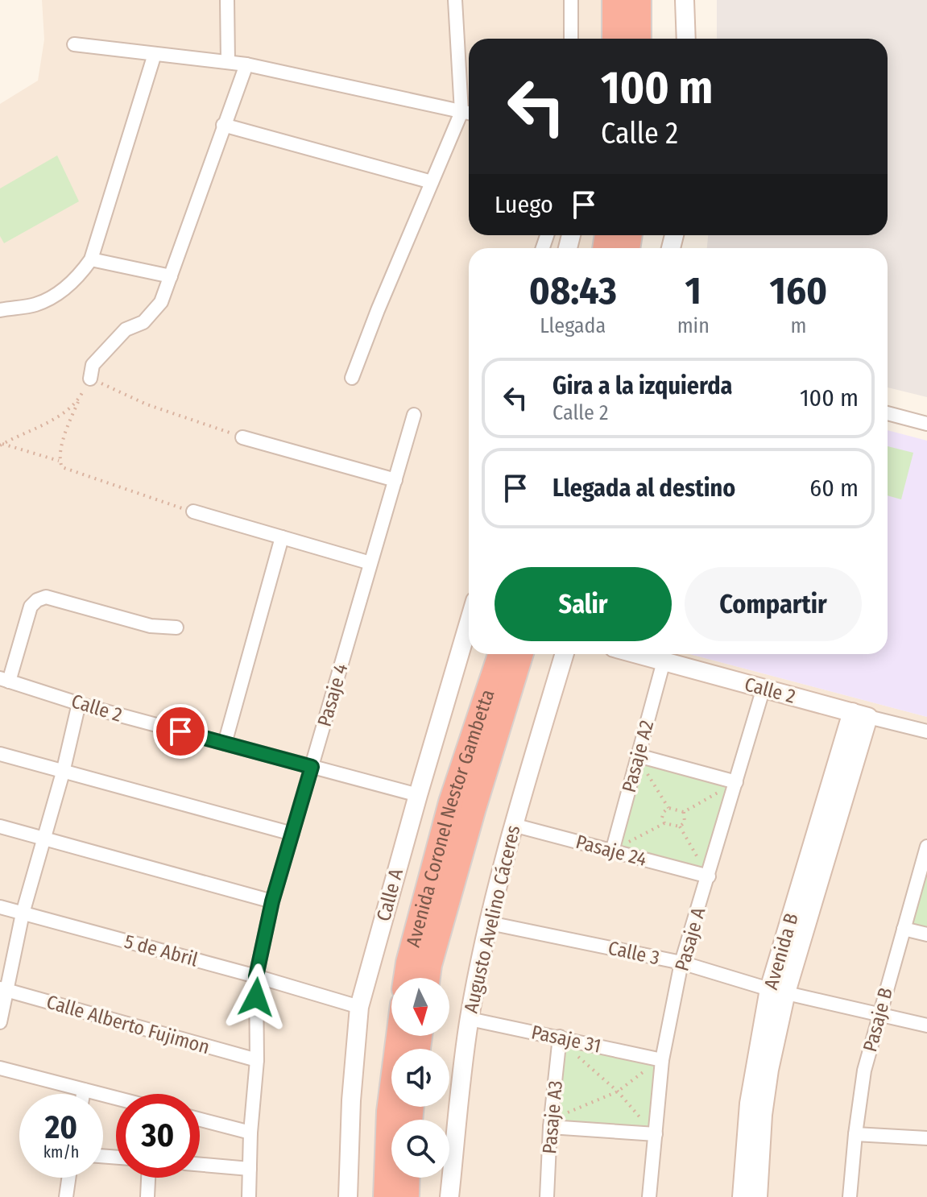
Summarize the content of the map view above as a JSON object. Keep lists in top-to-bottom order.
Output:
{
  "streets": {
    "highway": ["Avenida Coronel Nestor Gambetta"],
    "street": [
      "Calle 2",
      "Pasaje 4",
      "Pasaje A2",
      "Pasaje 24",
      "Calle A",
      "Augusto Avelino Cáceres",
      "Pasaje A",
      "5 de Abril",
      "Avenida B",
      "Calle 3",
      "Pasaje B",
      "Calle Alberto Fujimon",
      "Pasaje 31",
      "Pasaje A3"
    ]
  },
  "crossings": [
    ["Calle 2", "Pasaje 4"],
    ["Calle 2", "Pasaje A2"],
    ["Calle 2", "Calle A"],
    ["Calle 2", "Pasaje A"],
    ["Calle 2", "Avenida B"],
    ["Pasaje 4", "5 de Abril"],
    ["Pasaje 4", "Calle Alberto Fujimon"],
    ["Pasaje A2", "Pasaje 24"],
    ["Pasaje 24", "Augusto Avelino Cáceres"],
    ["Pasaje 24", "Pasaje A"],
    ["Calle A", "5 de Abril"],
    ["Augusto Avelino Cáceres", "Calle 3"],
    ["Augusto Avelino Cáceres", "Pasaje 31"],
    ["Pasaje A", "Calle 3"],
    ["Pasaje A", "Pasaje 31"],
    ["Avenida B", "Calle 3"],
    ["Calle 3", "Pasaje B"],
    ["Pasaje 31", "Pasaje A3"]
  ],
  "north": "bottom",
  "page": {
    "turn": ["100 m", "Calle 2"],
    "then": "Luego",
    "eta": [
      "08:43",
      "Llegada",
      "1",
      "min",
      "160",
      "m"
    ],
    "list": [
      {
        "name": "Gira a la izquierda",
        "note": "Calle 2",
        "value": "100 m"
      },
      {
        "name": "Llegada al destino",
        "value": "60 m"
      }
    ],
    "buttons": ["Salir", "Compartir"],
    "speed": "20 km/h",
    "limit": "30"
  }
}
